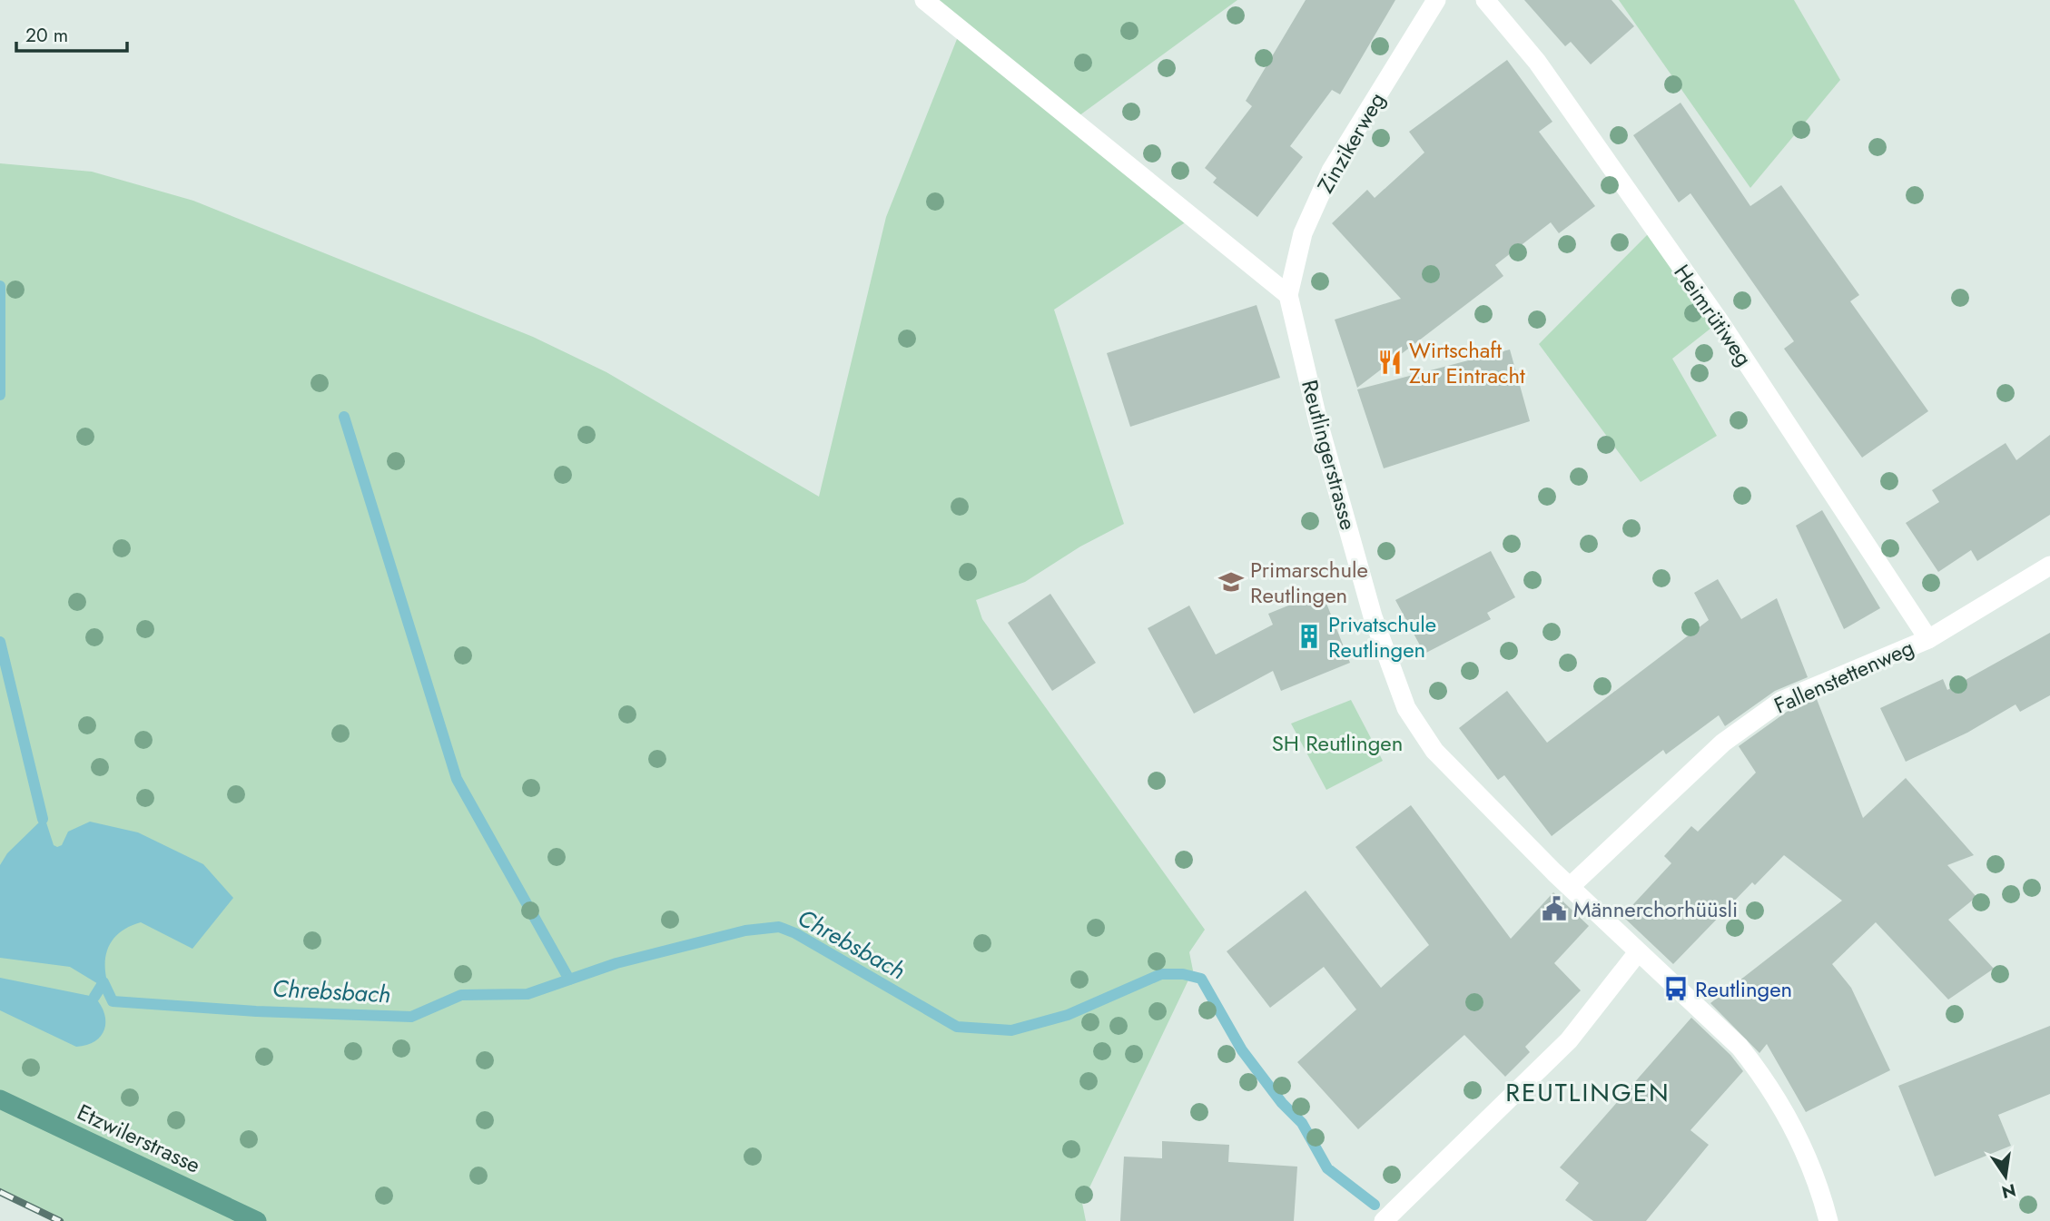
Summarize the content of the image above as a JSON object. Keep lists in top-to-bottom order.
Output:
{
  "streets": {
    "main road": ["Etzwilerstrasse"],
    "street": [
      "Zinzikerweg",
      "Heimrütiweg",
      "Reutlingerstrasse",
      "Fallenstettenweg"
    ]
  },
  "crossings": [
    ["Zinzikerweg", "Reutlingerstrasse"],
    ["Heimrütiweg", "Fallenstettenweg"],
    ["Reutlingerstrasse", "Fallenstettenweg"]
  ],
  "districts": ["REUTLINGEN"],
  "water": ["Chrebsbach"],
  "parks": ["SH Reutlingen"],
  "places": {
    "restaurant": ["Wirtschaft Zur Eintracht"],
    "school or university": ["Primarschule Reutlingen"],
    "building": ["Privatschule Reutlingen"],
    "public building": ["Männerchorhüüsli"],
    "bus stop": ["Reutlingen"]
  },
  "scale_bar": "20 m",
  "north": "bottom"
}
